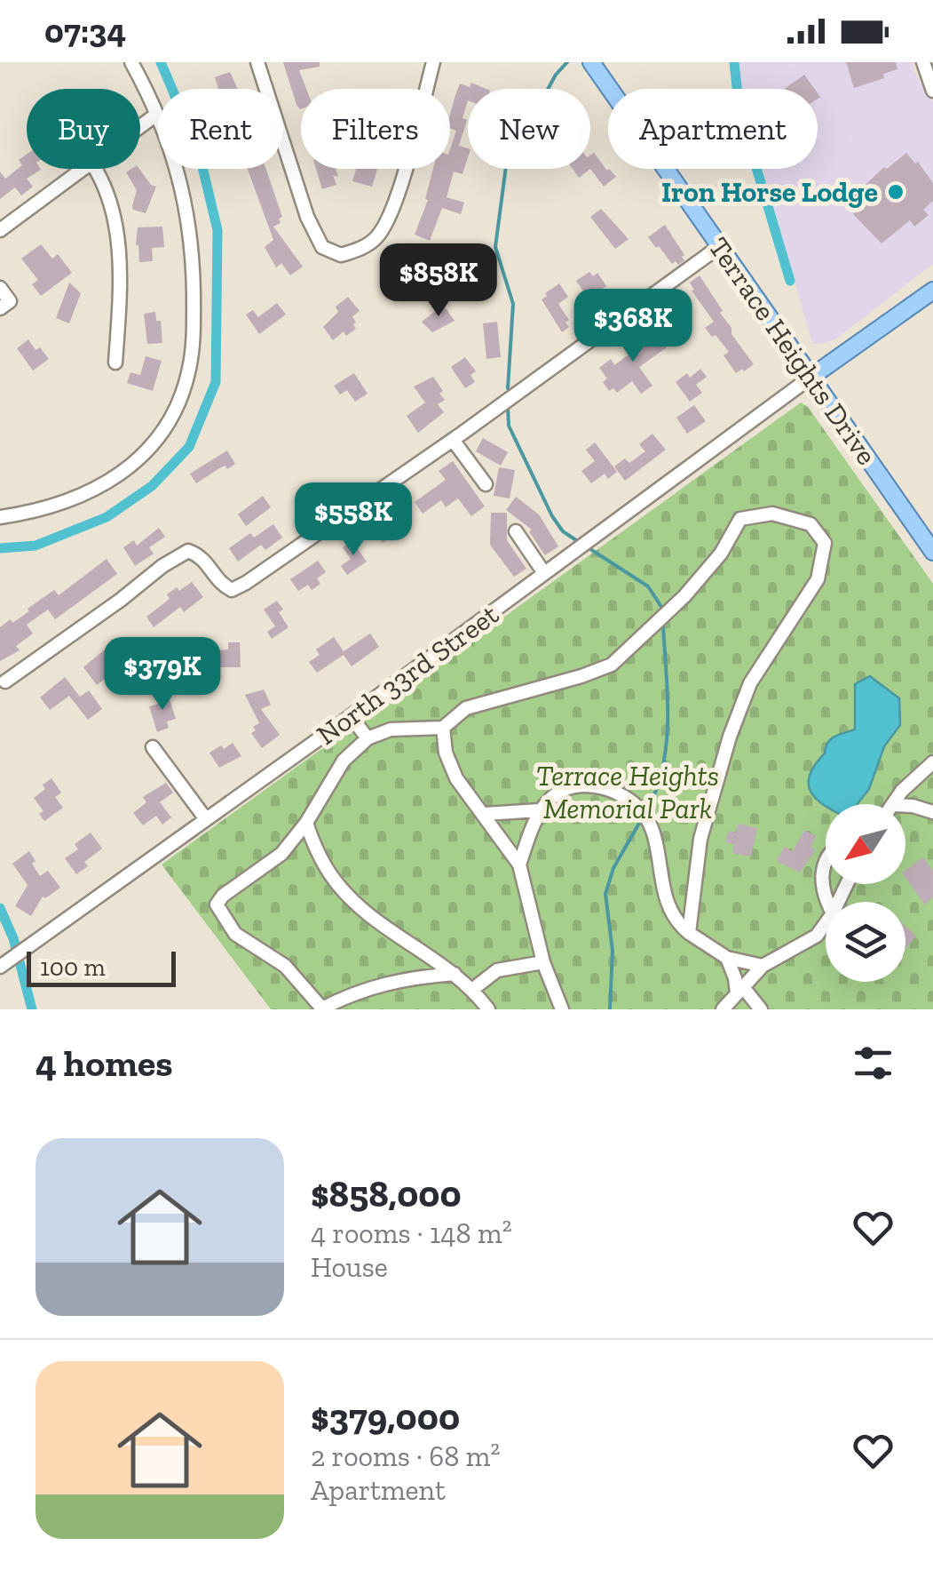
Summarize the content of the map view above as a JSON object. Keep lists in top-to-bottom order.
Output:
{
  "streets": {
    "main road": ["Terrace Heights Drive"],
    "street": ["North 33rd Street"]
  },
  "crossings": [
    ["Terrace Heights Drive", "North 33rd Street"]
  ],
  "parks": ["Terrace Heights Memorial Park"],
  "places": ["Iron Horse Lodge"],
  "scale_bar": "100 m",
  "north": "bottom left",
  "page": {
    "status": "07:34",
    "chip": [
      "Buy",
      "Rent",
      "Filters",
      "New",
      "Apartment"
    ],
    "price": [
      "$858K",
      "$368K",
      "$558K",
      "$379K"
    ],
    "scale": "100 m",
    "heading": "4 homes",
    "list": [
      {
        "name": "$858,000",
        "note": "4 rooms · 148 m² · House"
      },
      {
        "name": "$379,000",
        "note": "2 rooms · 68 m² · Apartment"
      }
    ]
  }
}
